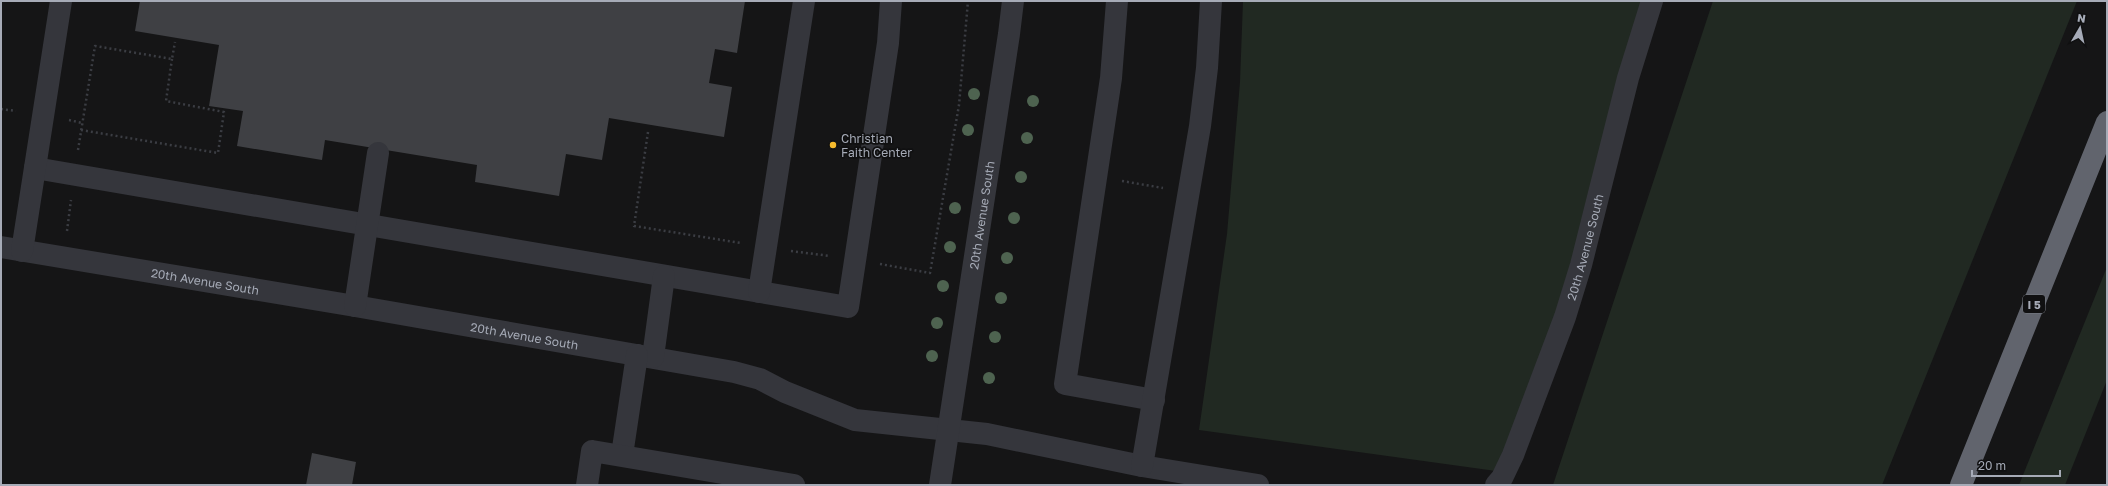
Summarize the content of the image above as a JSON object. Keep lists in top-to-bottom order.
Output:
{
  "streets": {
    "highway": ["I 5"],
    "street": ["20th Avenue South"]
  },
  "places": ["Christian Faith Center"],
  "scale_bar": "20 m",
  "north": "top"
}
